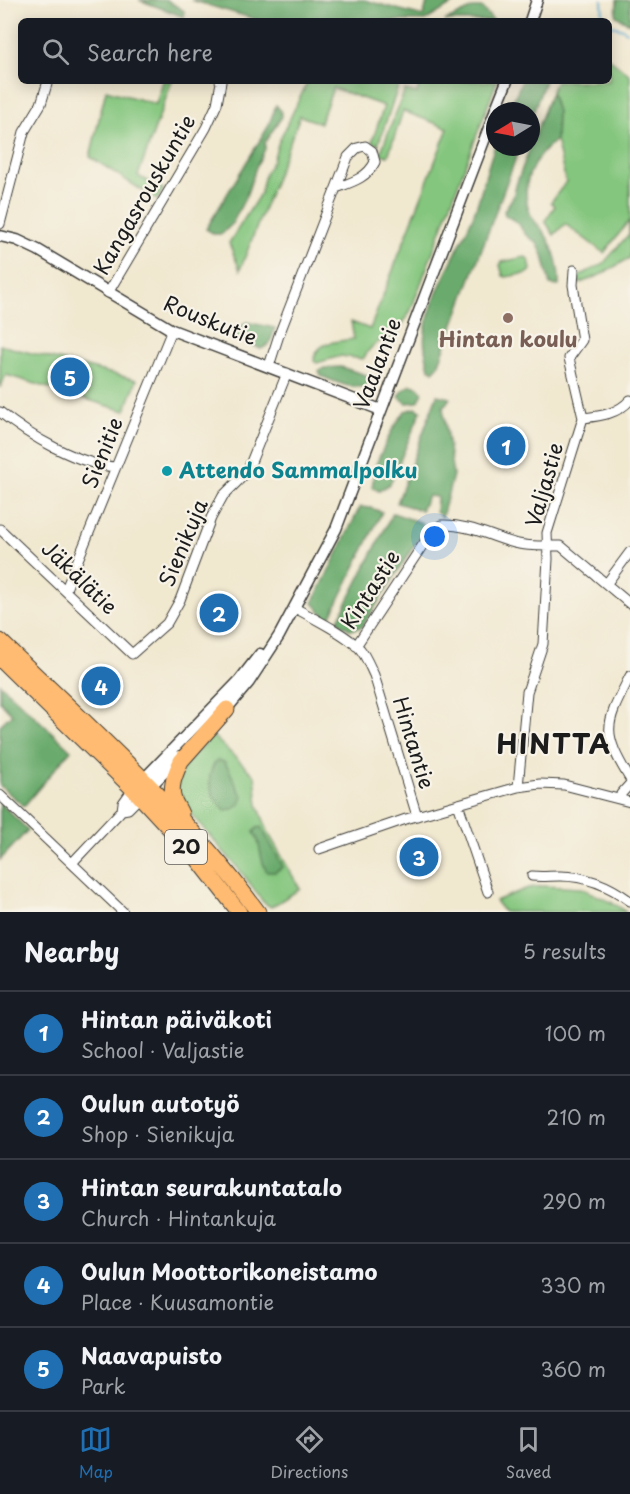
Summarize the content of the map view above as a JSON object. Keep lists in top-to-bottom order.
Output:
{
  "streets": {
    "highway": ["20"],
    "street": [
      "Kangasrouskuntie",
      "Rouskutie",
      "Vaalantie",
      "Sienitie",
      "Valjastie",
      "Sienikuja",
      "Jäkälätie",
      "Kintastie",
      "Hintantie"
    ]
  },
  "crossings": [
    ["Kangasrouskuntie", "Rouskutie"],
    ["Rouskutie", "Vaalantie"],
    ["Rouskutie", "Sienitie"],
    ["Rouskutie", "Sienikuja"],
    ["Vaalantie", "Hintantie"],
    ["Vaalantie", "20"],
    ["Sienitie", "Jäkälätie"],
    ["Valjastie", "Kintastie"],
    ["Valjastie", "Hintantie"],
    ["Sienikuja", "Jäkälätie"],
    ["Kintastie", "Hintantie"]
  ],
  "districts": ["HINTTA"],
  "places": ["Hintan koulu", "Attendo Sammalpolku"],
  "north": "left",
  "page": {
    "search": "Search here",
    "pins": [
      "5",
      "1",
      "2",
      "4",
      "3"
    ],
    "heading": ["Nearby", "5 results"],
    "list": [
      {
        "mark": "1",
        "name": "Hintan päiväkoti",
        "note": "School · Valjastie",
        "value": "100 m"
      },
      {
        "mark": "2",
        "name": "Oulun autotyö",
        "note": "Shop · Sienikuja",
        "value": "210 m"
      },
      {
        "mark": "3",
        "name": "Hintan seurakuntatalo",
        "note": "Church · Hintankuja",
        "value": "290 m"
      },
      {
        "mark": "4",
        "name": "Oulun Moottorikoneistamo",
        "note": "Place · Kuusamontie",
        "value": "330 m"
      },
      {
        "mark": "5",
        "name": "Naavapuisto",
        "note": "Park",
        "value": "360 m"
      }
    ],
    "nav": ["Map", "Directions", "Saved"]
  }
}
